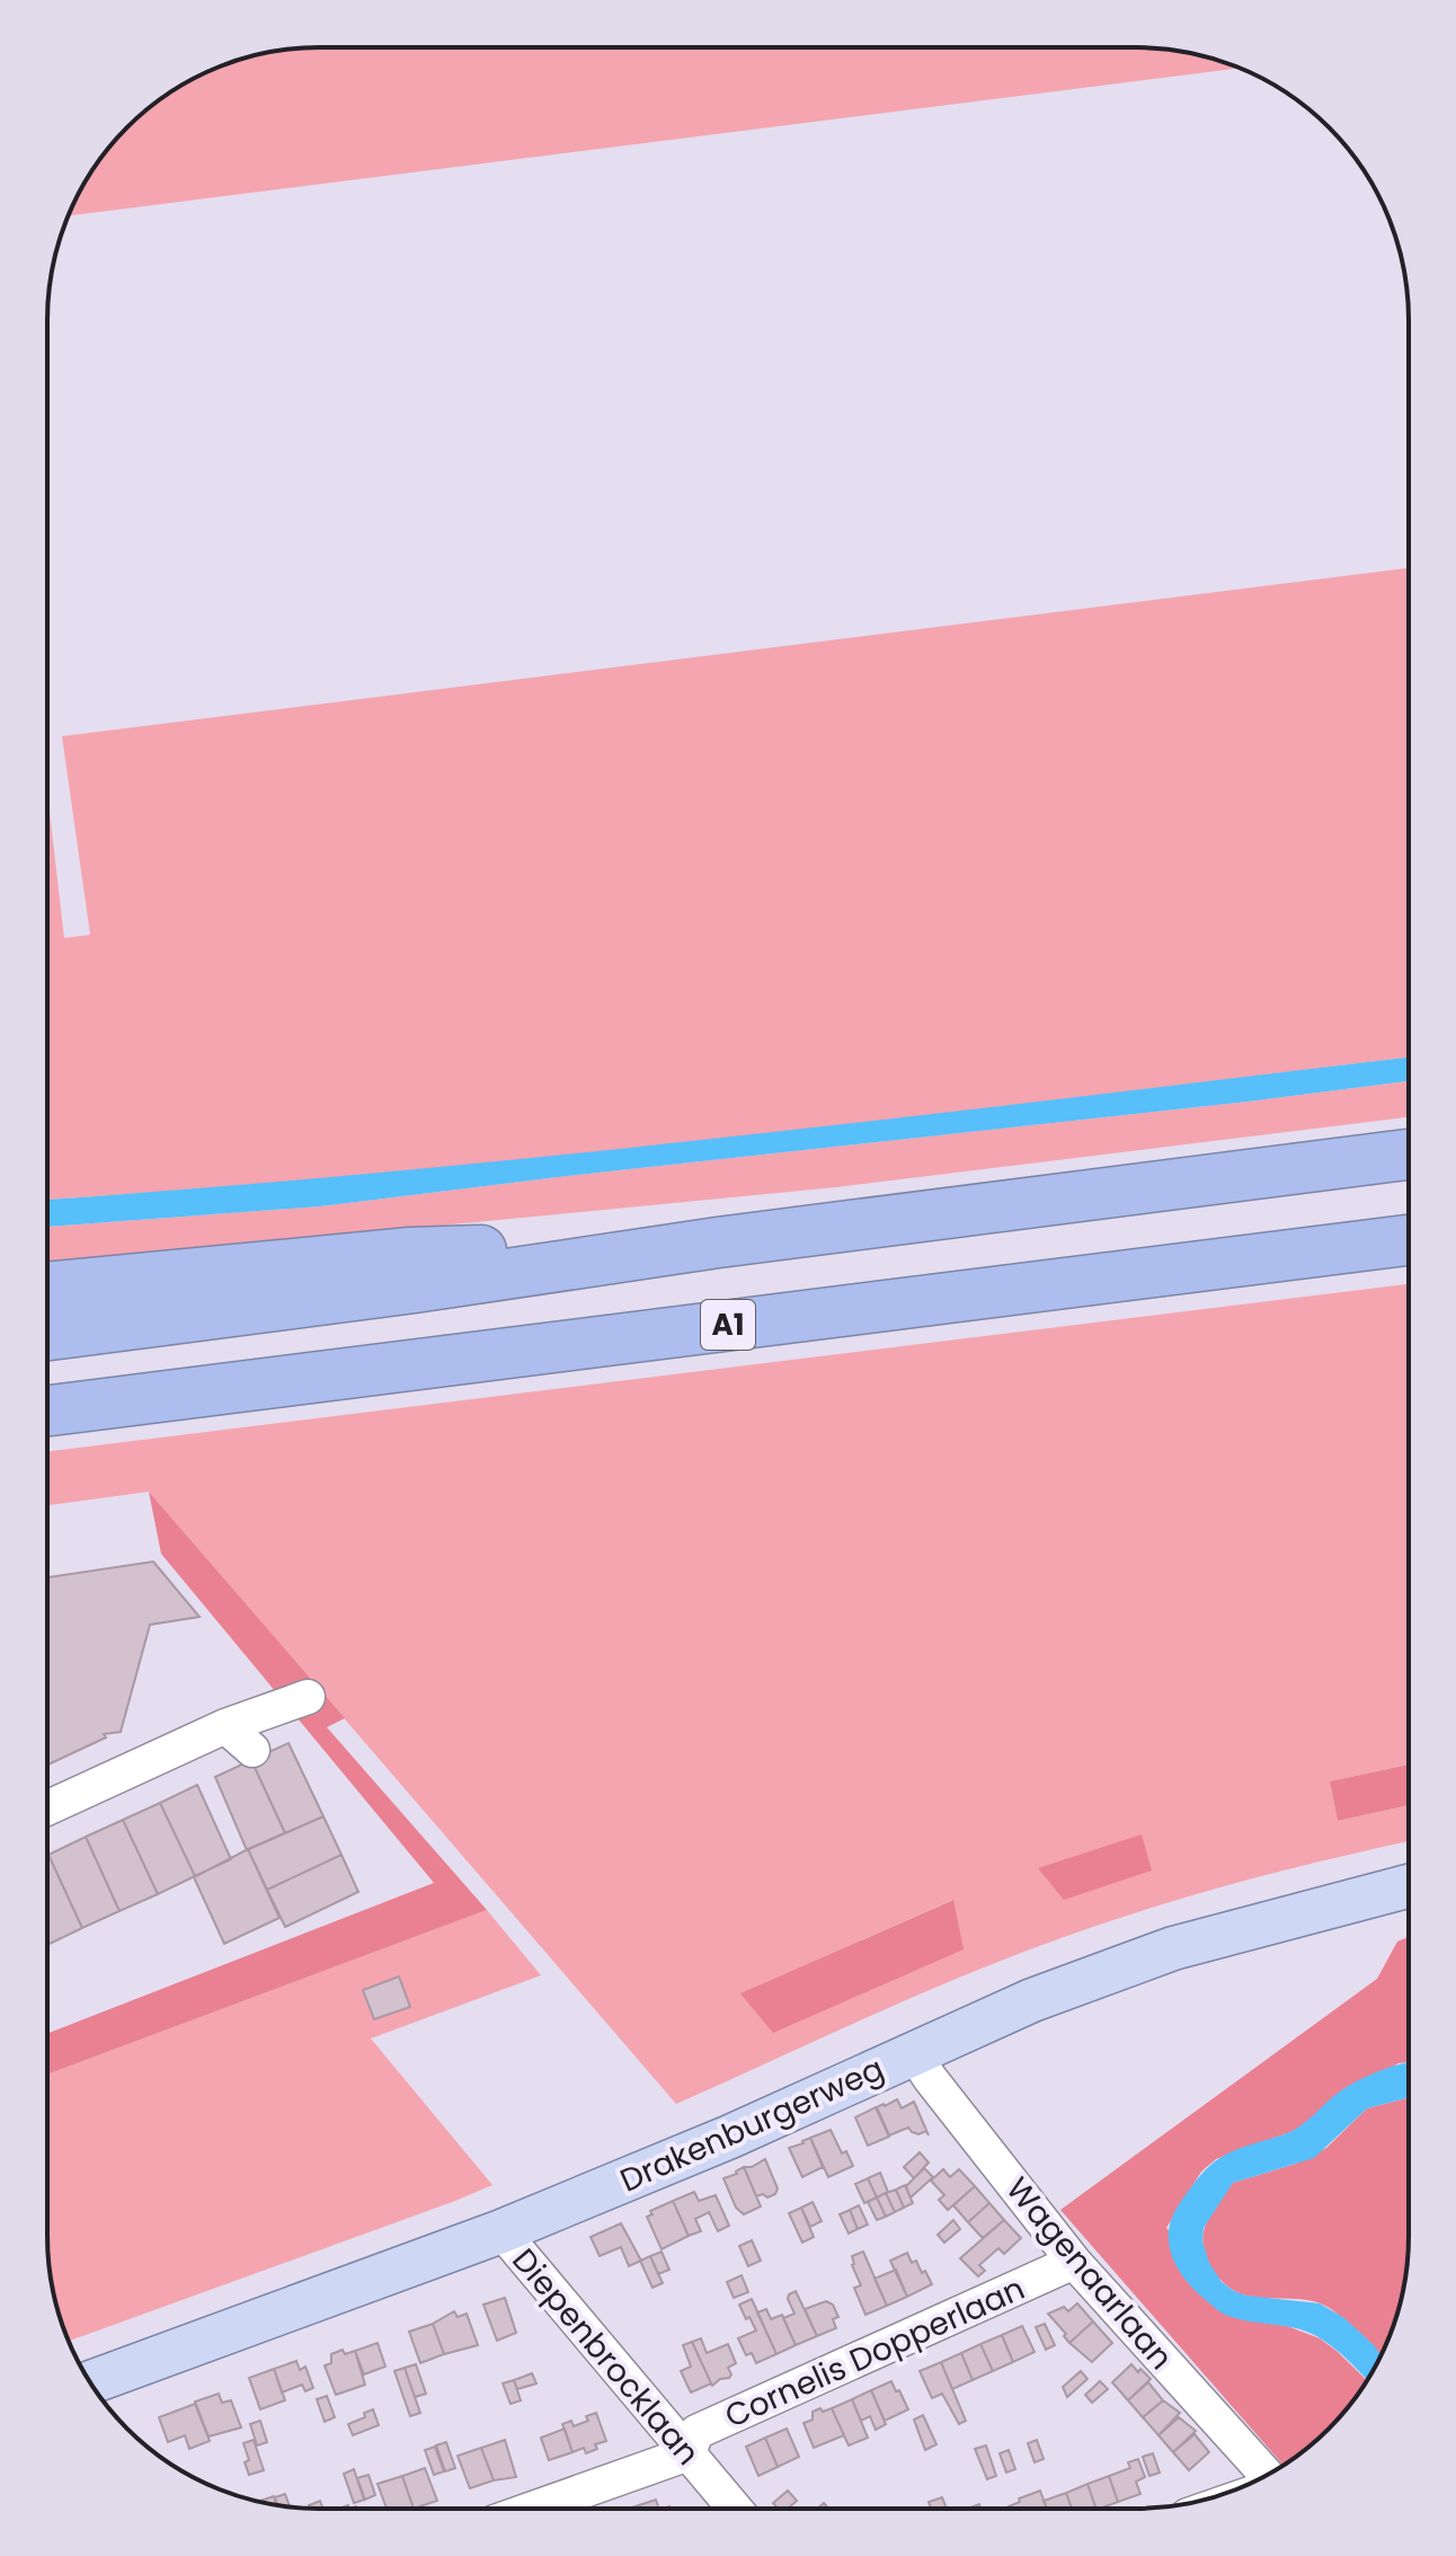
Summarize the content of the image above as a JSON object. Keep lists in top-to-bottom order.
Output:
{
  "streets": {
    "highway": ["A1"],
    "main road": ["Drakenburgerweg"],
    "street": ["Wagenaarlaan", "Cornelis Dopperlaan", "Diepenbrocklaan"]
  },
  "crossings": [
    ["Drakenburgerweg", "Wagenaarlaan"],
    ["Drakenburgerweg", "Diepenbrocklaan"],
    ["Wagenaarlaan", "Cornelis Dopperlaan"],
    ["Cornelis Dopperlaan", "Diepenbrocklaan"]
  ]
}
